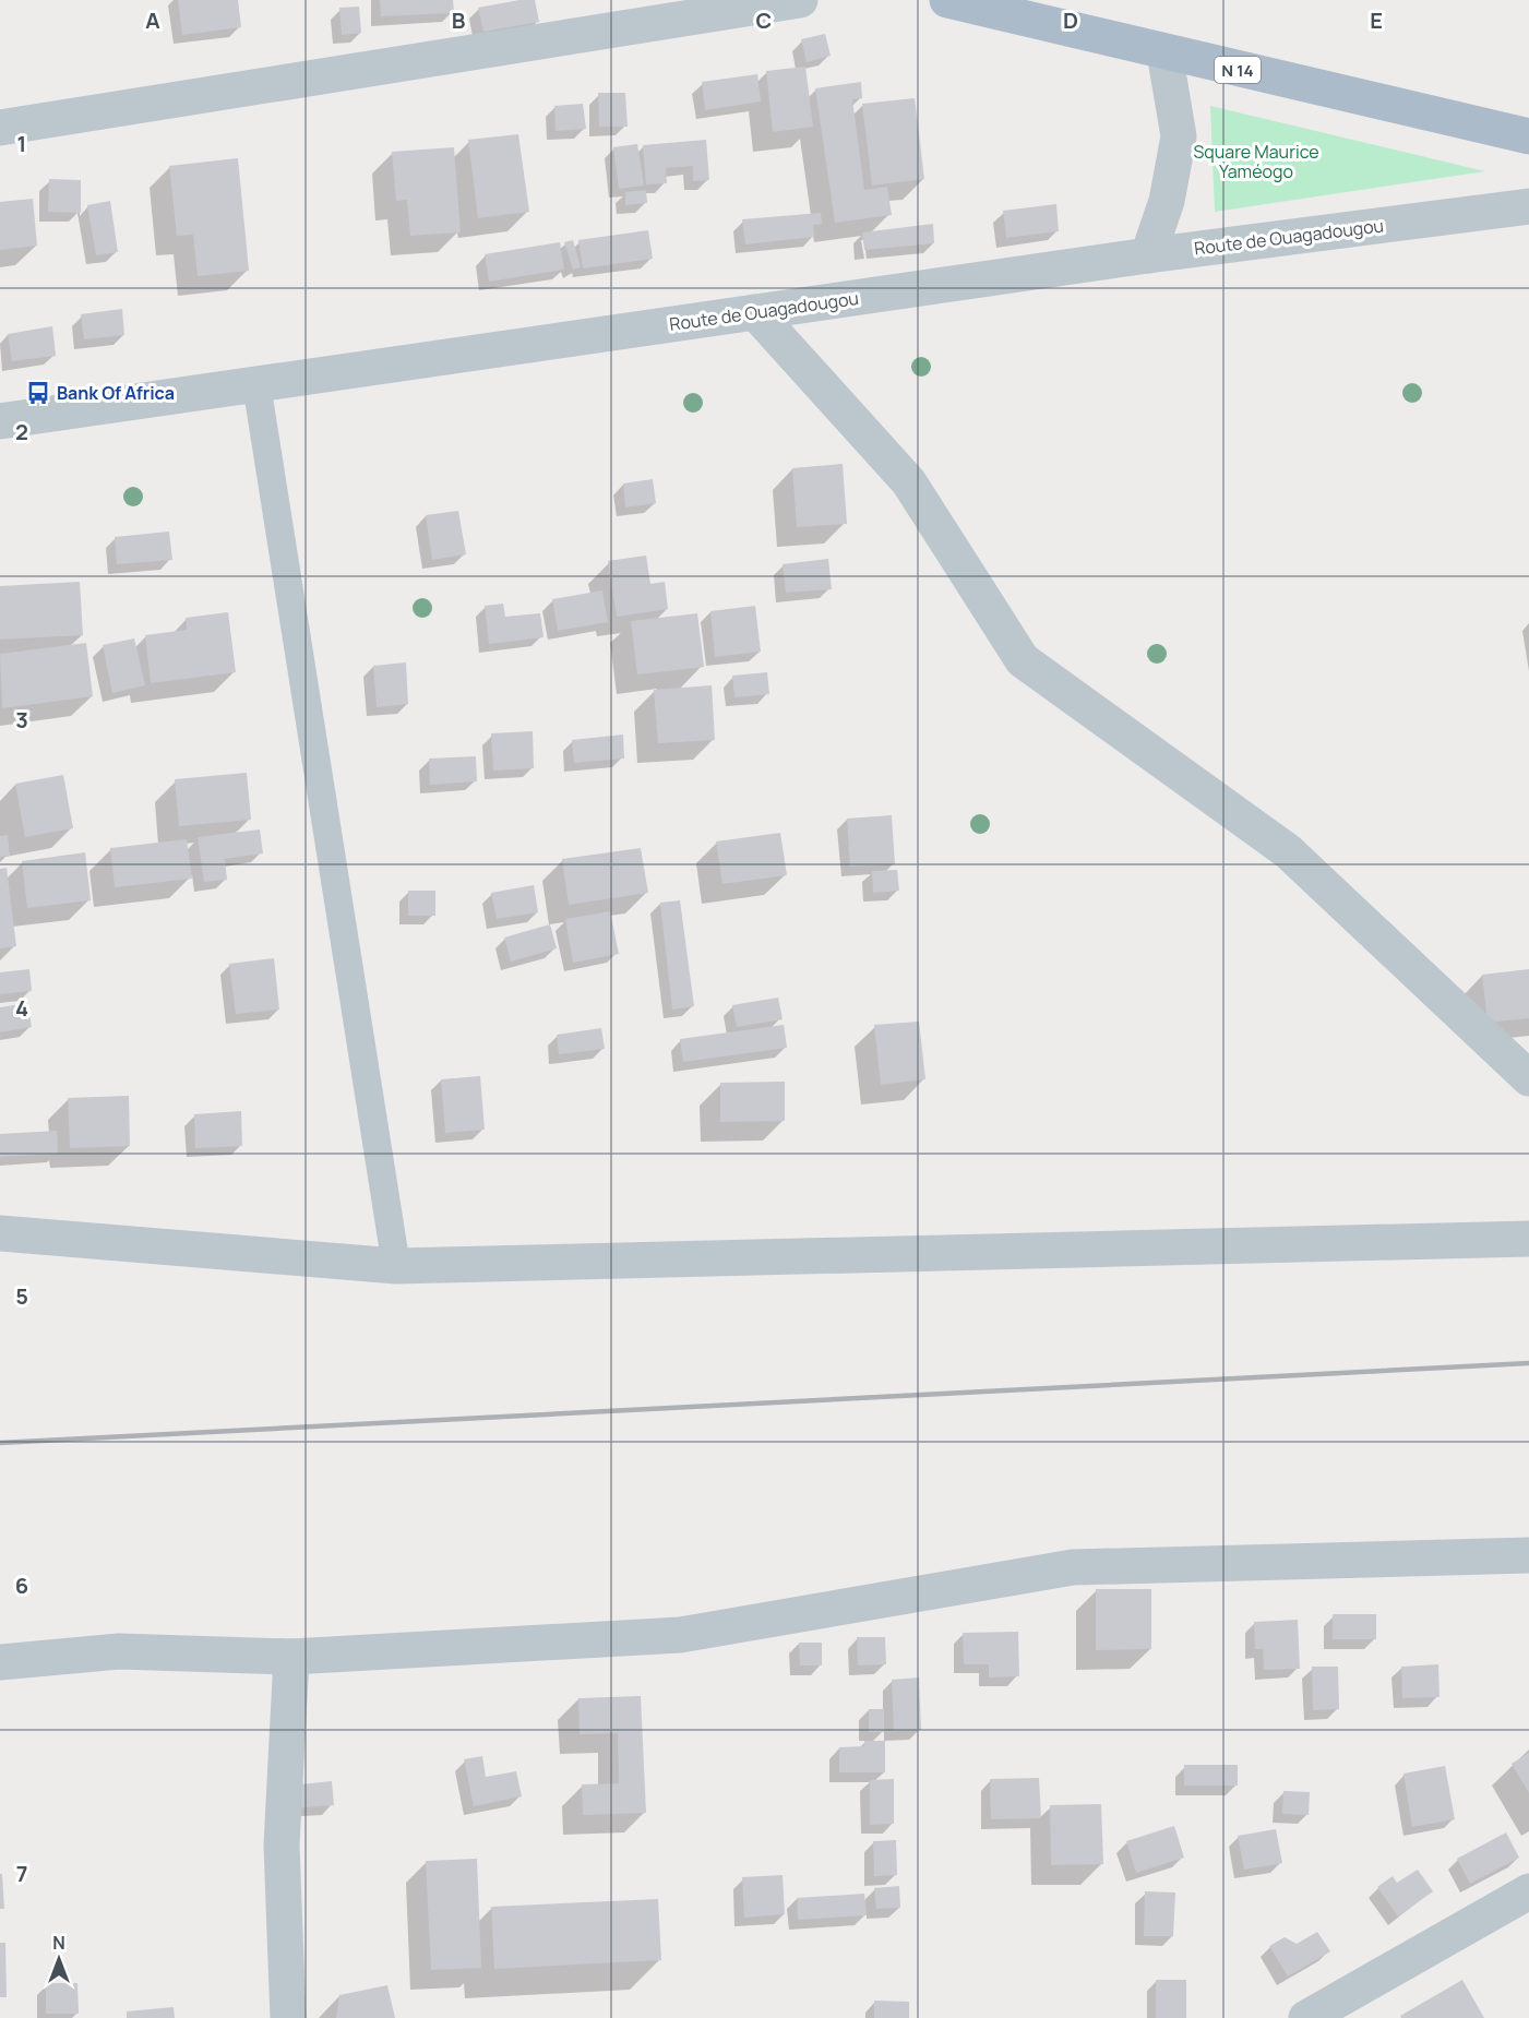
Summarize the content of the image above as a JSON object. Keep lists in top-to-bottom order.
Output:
{
  "streets": {
    "main road": ["N 14"],
    "street": ["Route de Ouagadougou"]
  },
  "parks": ["Square Maurice Yaméogo"],
  "places": {
    "bus stop": ["Bank Of Africa"]
  },
  "north": "top",
  "grid": {
    "columns": [
      "A",
      "B",
      "C",
      "D",
      "E"
    ],
    "rows": [
      "1",
      "2",
      "3",
      "4",
      "5",
      "6",
      "7"
    ]
  }
}
